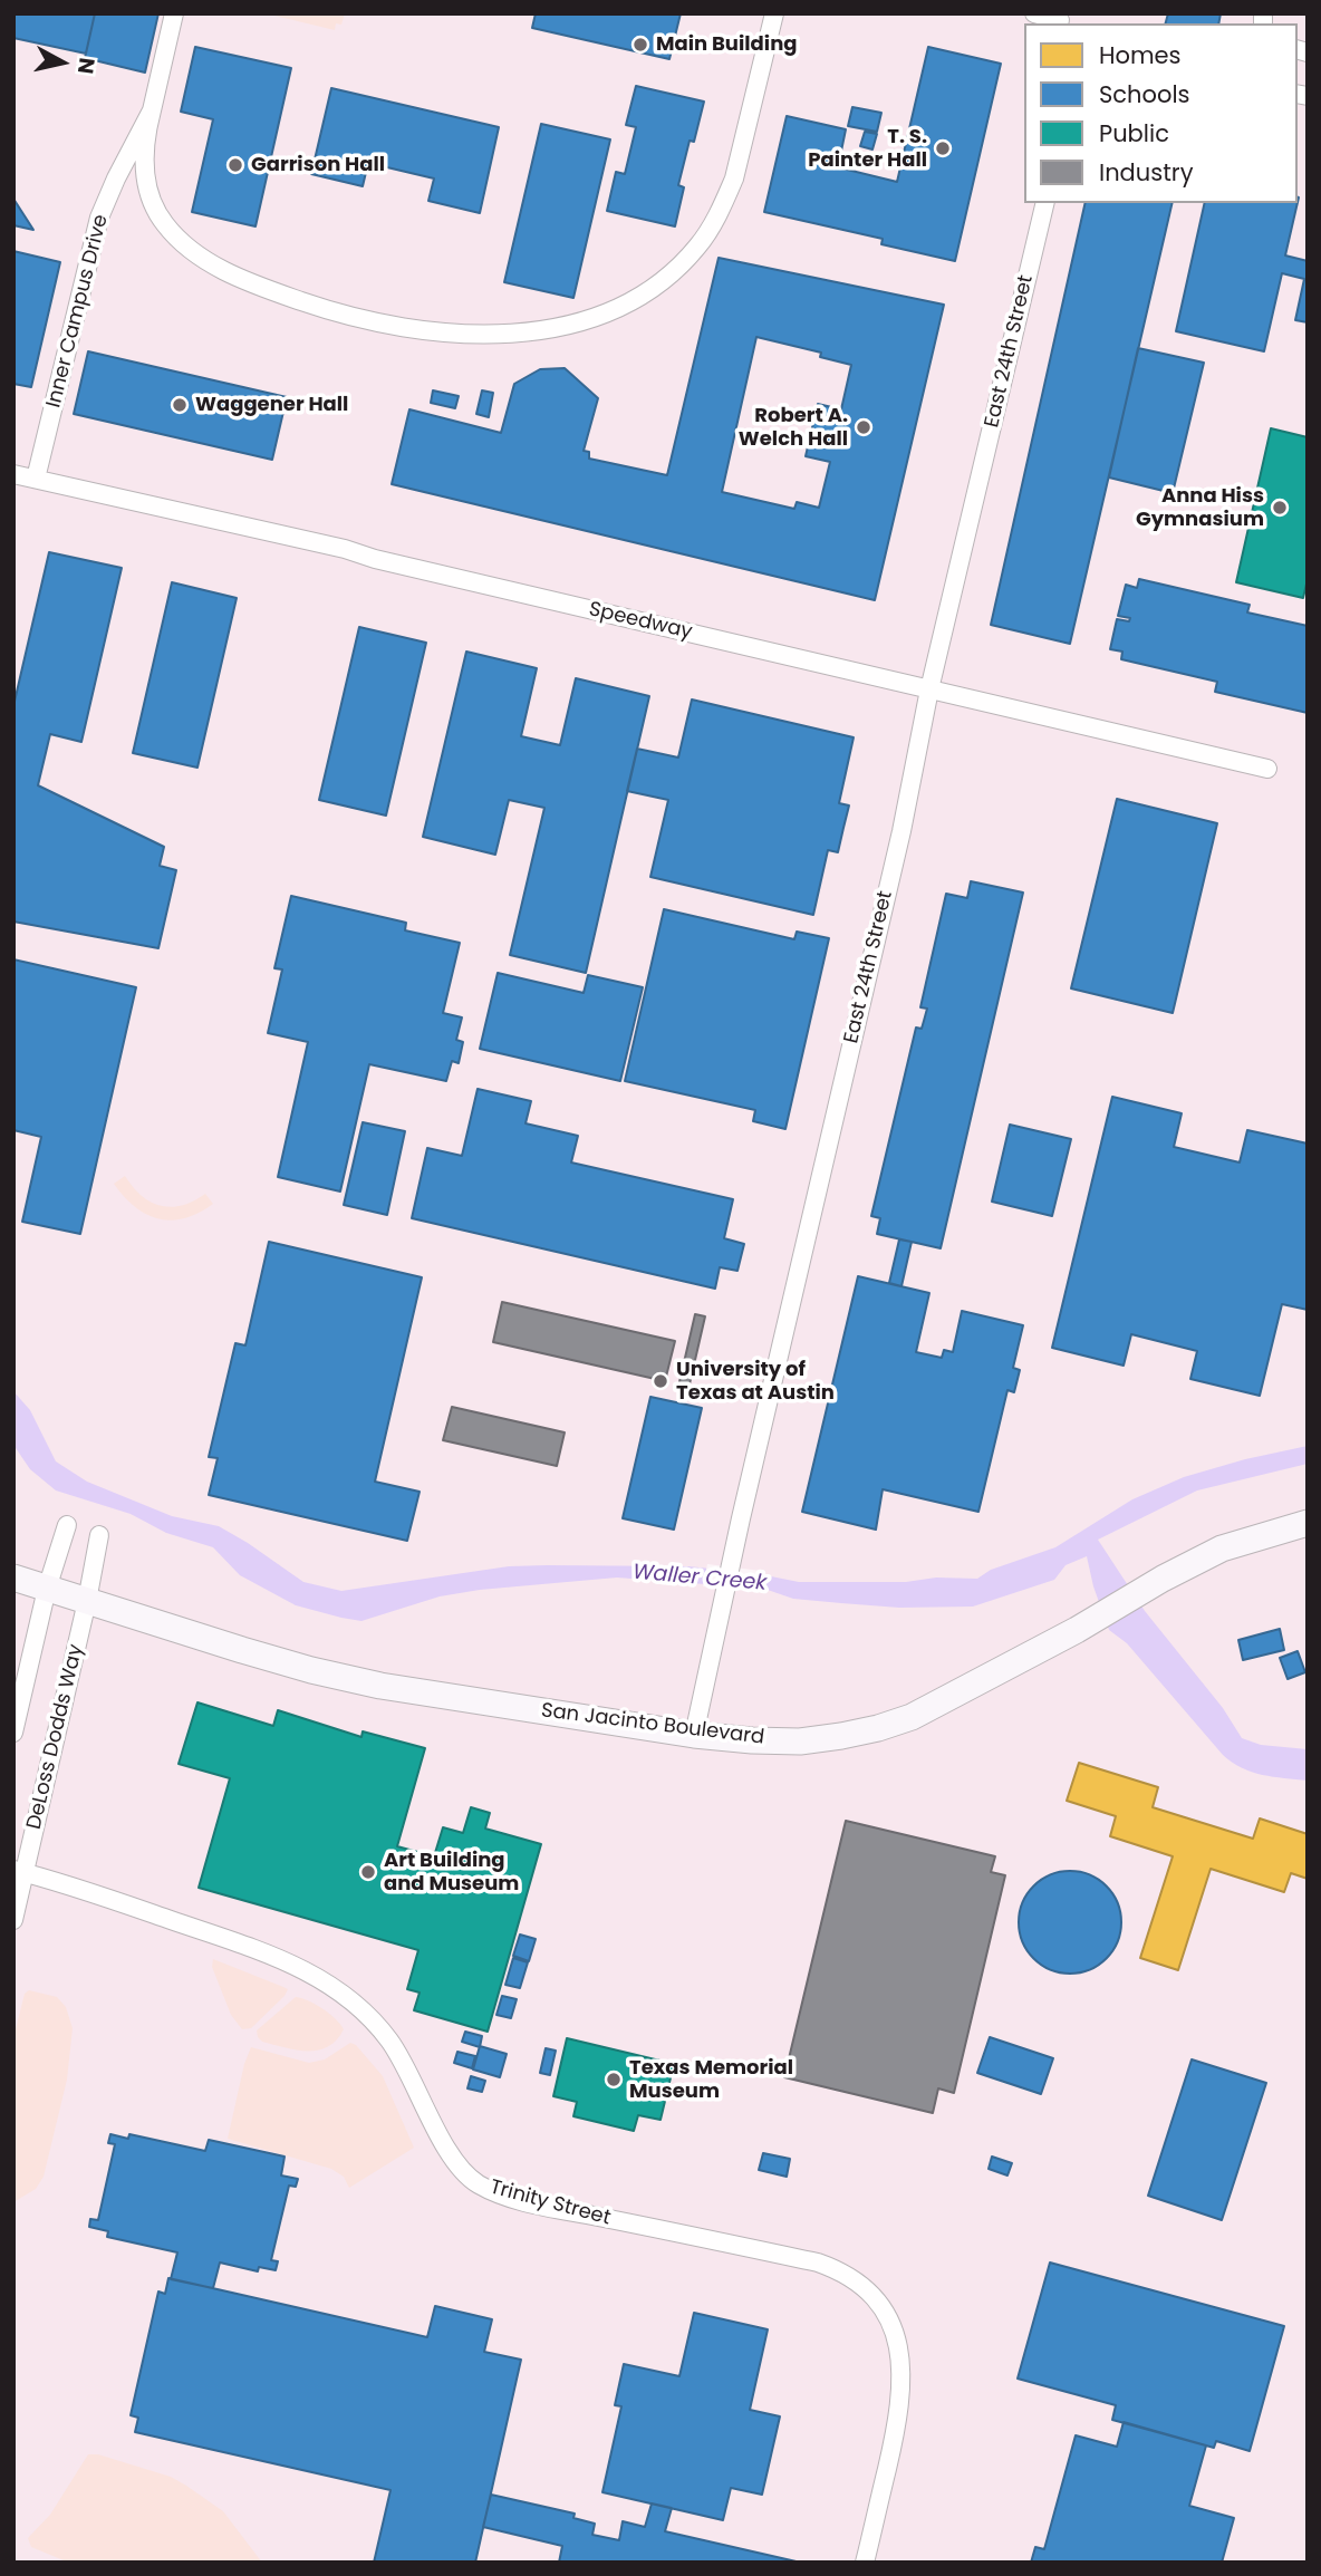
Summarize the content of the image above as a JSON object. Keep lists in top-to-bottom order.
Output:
{
  "streets": {
    "street": [
      "Inner Campus Drive",
      "East 24th Street",
      "Speedway",
      "San Jacinto Boulevard",
      "DeLoss Dodds Way",
      "Trinity Street"
    ]
  },
  "crossings": [
    ["Inner Campus Drive", "Speedway"],
    ["East 24th Street", "Speedway"],
    ["East 24th Street", "San Jacinto Boulevard"],
    ["San Jacinto Boulevard", "DeLoss Dodds Way"],
    ["DeLoss Dodds Way", "Trinity Street"]
  ],
  "water": ["Waller Creek"],
  "places": [
    "Main Building",
    "T. S. Painter Hall",
    "Garrison Hall",
    "Waggener Hall",
    "Robert A. Welch Hall",
    "Anna Hiss Gymnasium",
    "University of Texas at Austin",
    "Art Building and Museum",
    "Texas Memorial Museum"
  ],
  "legend": [
    "Homes",
    "Schools",
    "Public",
    "Industry"
  ],
  "north": "right"
}
